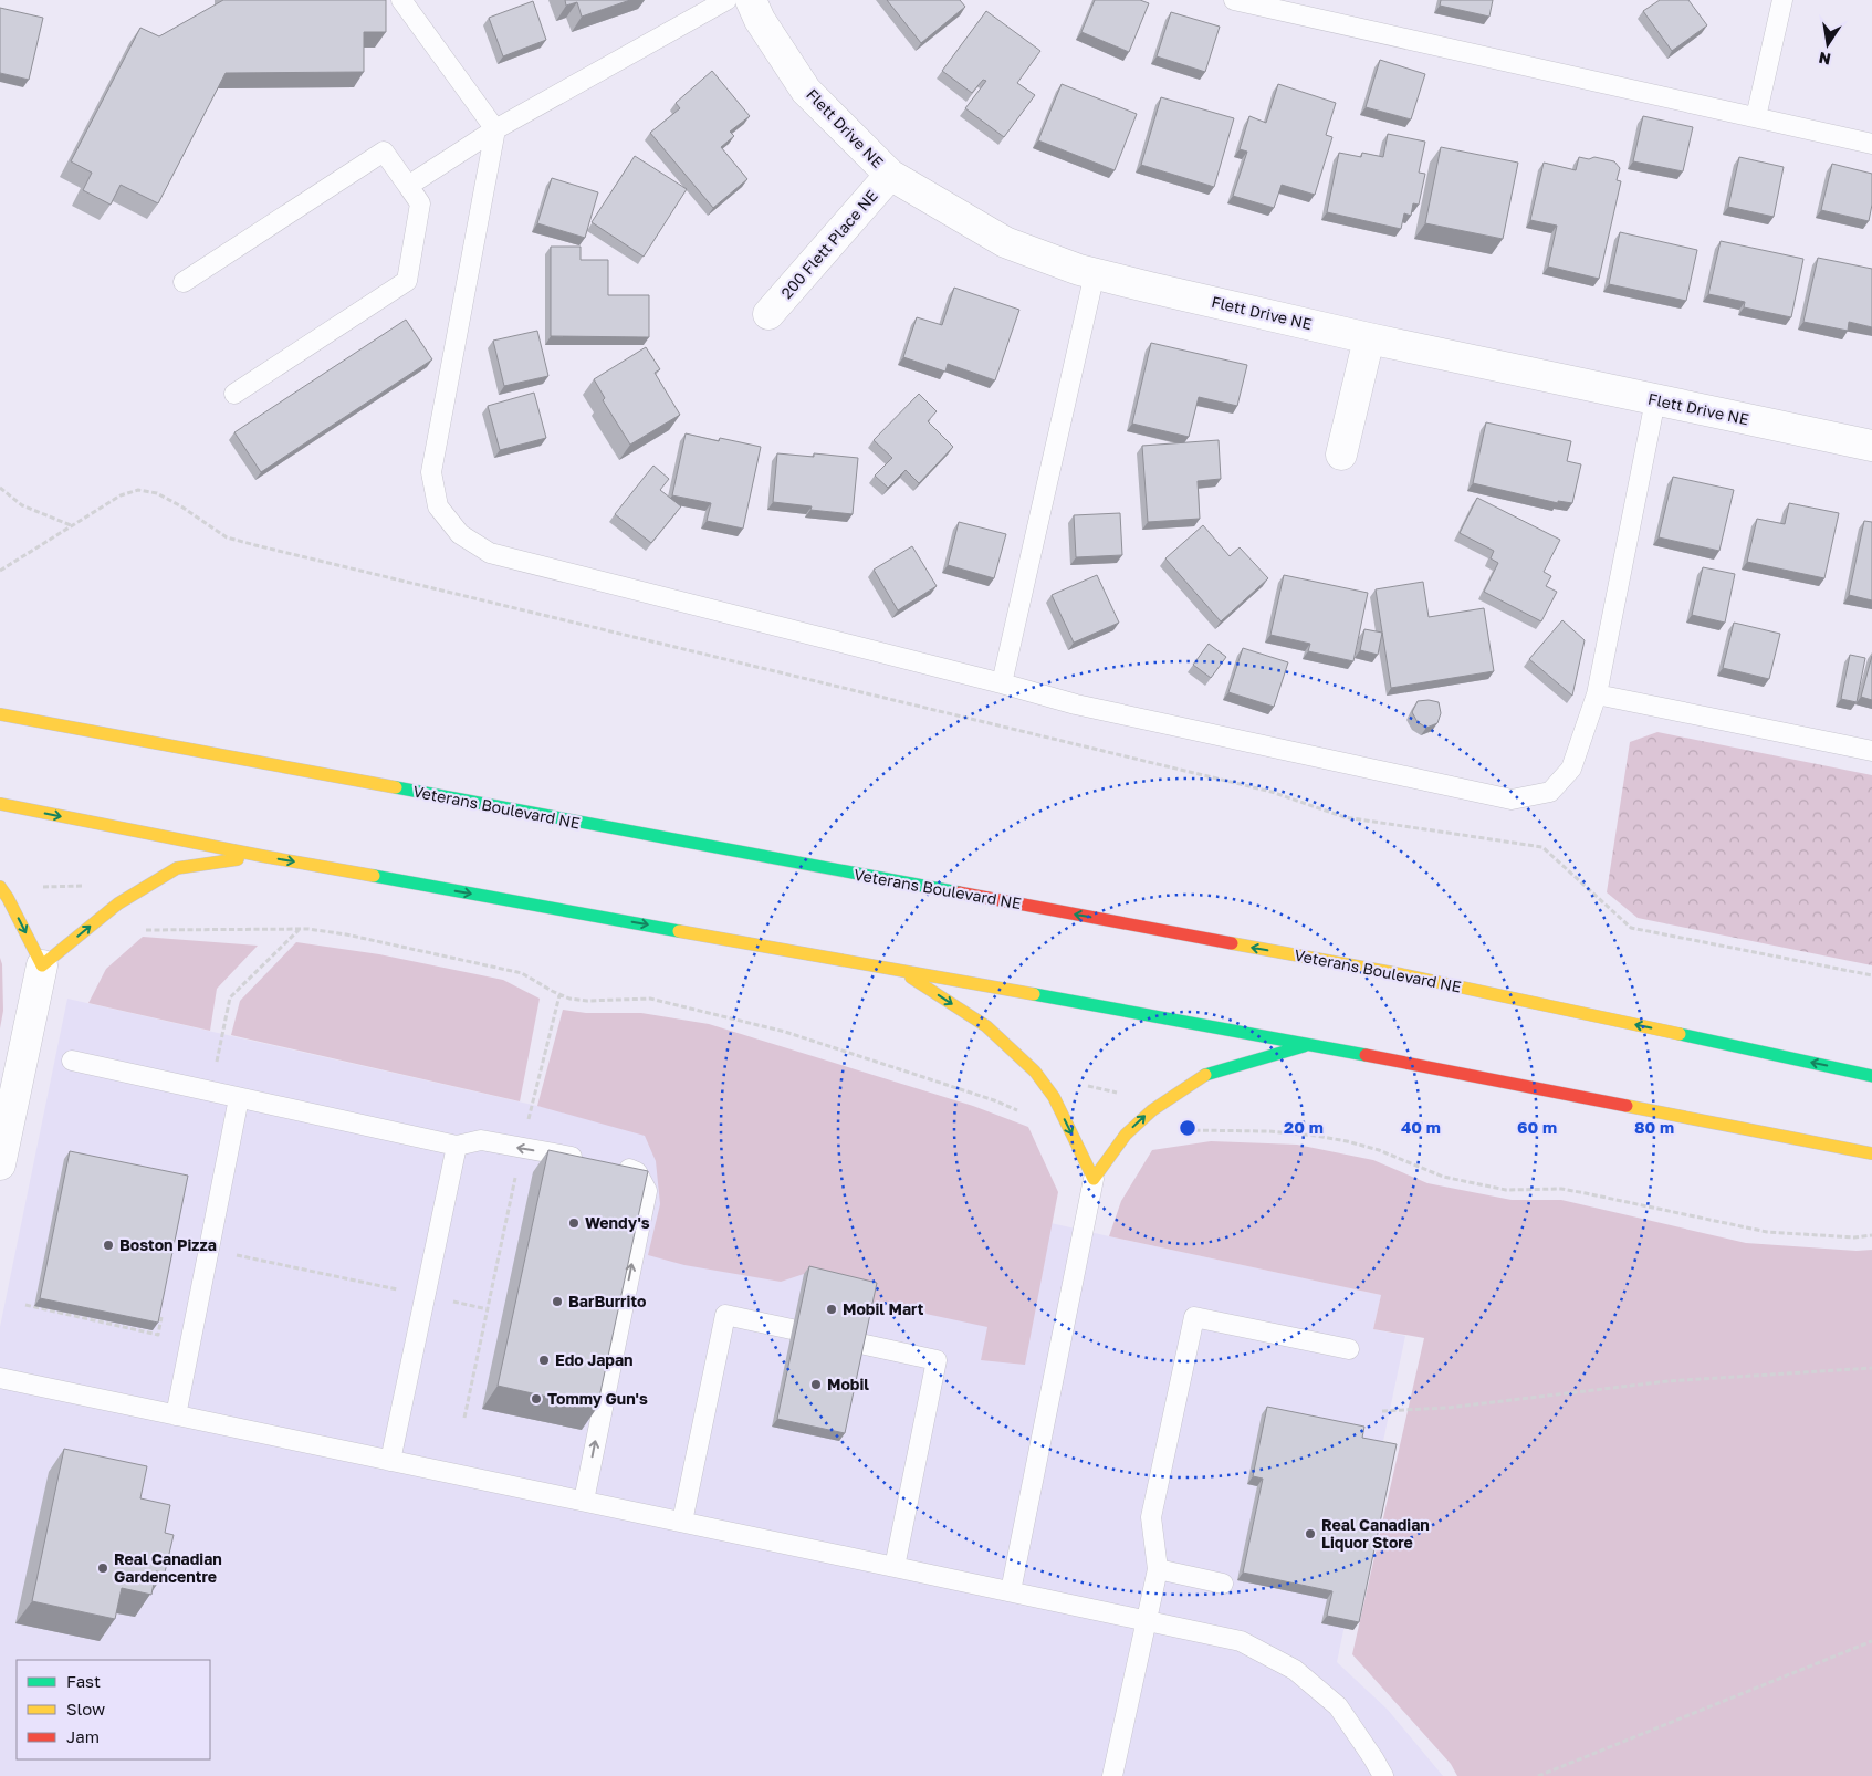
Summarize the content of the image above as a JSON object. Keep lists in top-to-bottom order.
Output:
{
  "streets": {
    "main road": ["Veterans Boulevard NE"],
    "street": ["Flett Drive NE", "200 Flett Place NE"]
  },
  "crossings": [
    ["Flett Drive NE", "200 Flett Place NE"]
  ],
  "places": [
    "Wendy's",
    "Boston Pizza",
    "BarBurrito",
    "Mobil Mart",
    "Edo Japan",
    "Mobil",
    "Tommy Gun's",
    "Real Canadian Liquor Store",
    "Real Canadian Gardencentre"
  ],
  "legend": ["Fast", "Slow", "Jam"],
  "north": "bottom",
  "rings": [
    "20 m",
    "40 m",
    "60 m",
    "80 m"
  ]
}
